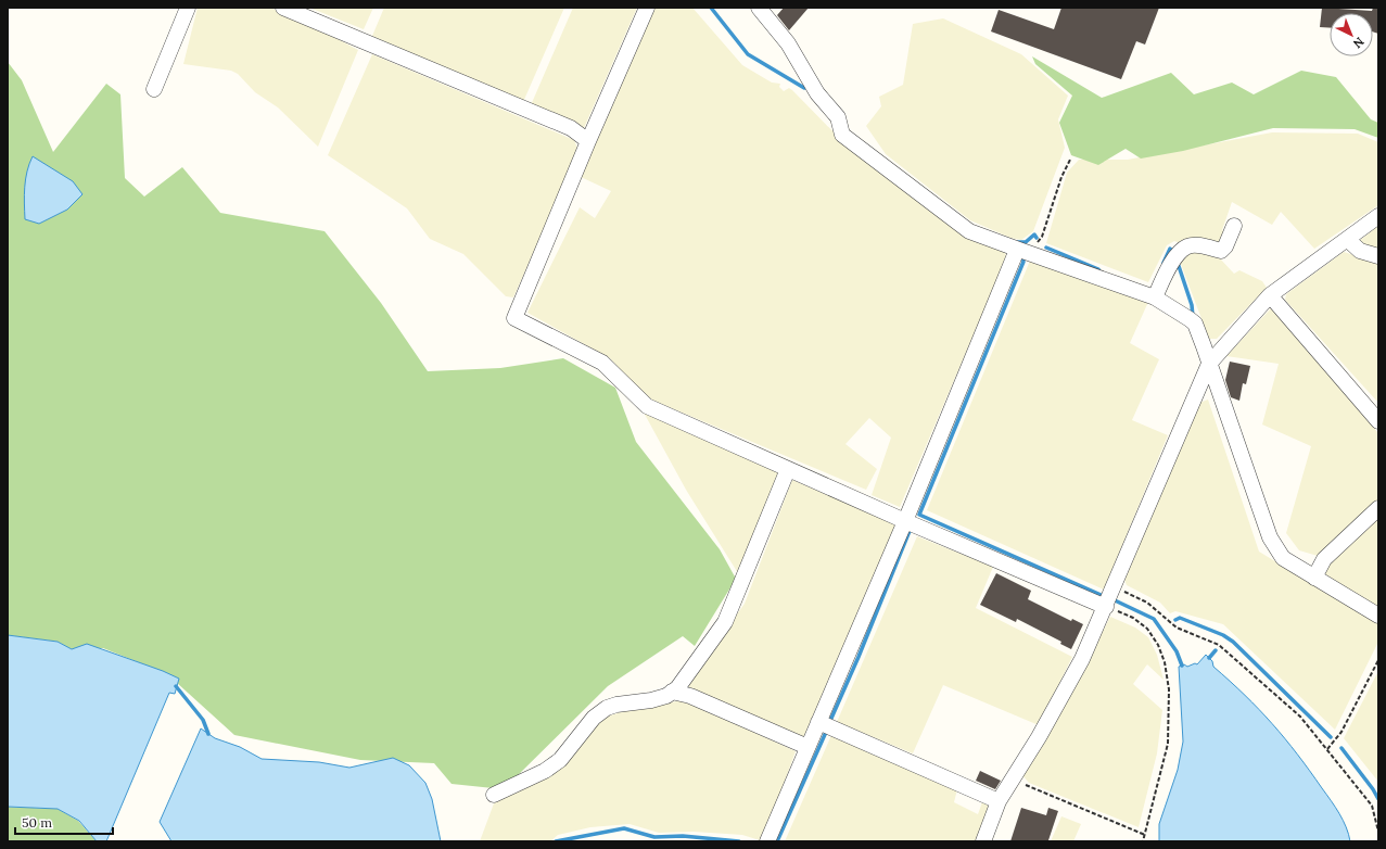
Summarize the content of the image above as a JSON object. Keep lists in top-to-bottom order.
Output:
{
  "scale_bar": "50 m",
  "north": "bottom right"
}
